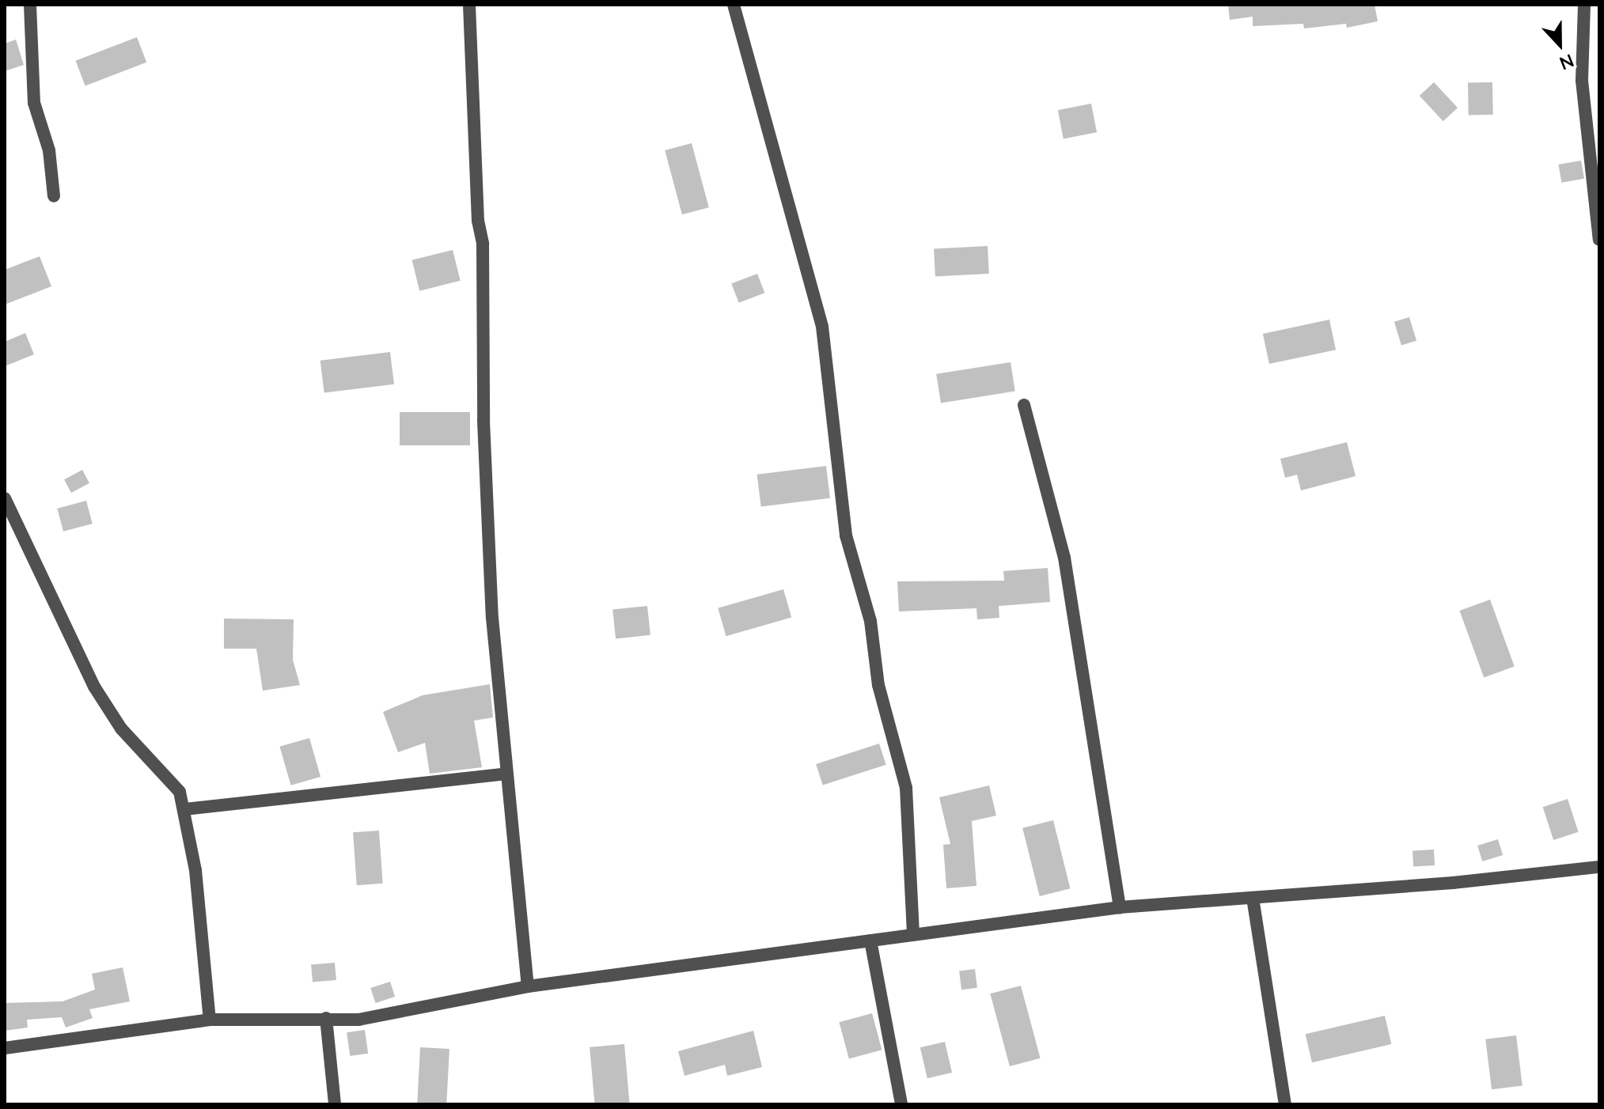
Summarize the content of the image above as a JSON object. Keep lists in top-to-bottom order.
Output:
{
  "north": "bottom"
}
